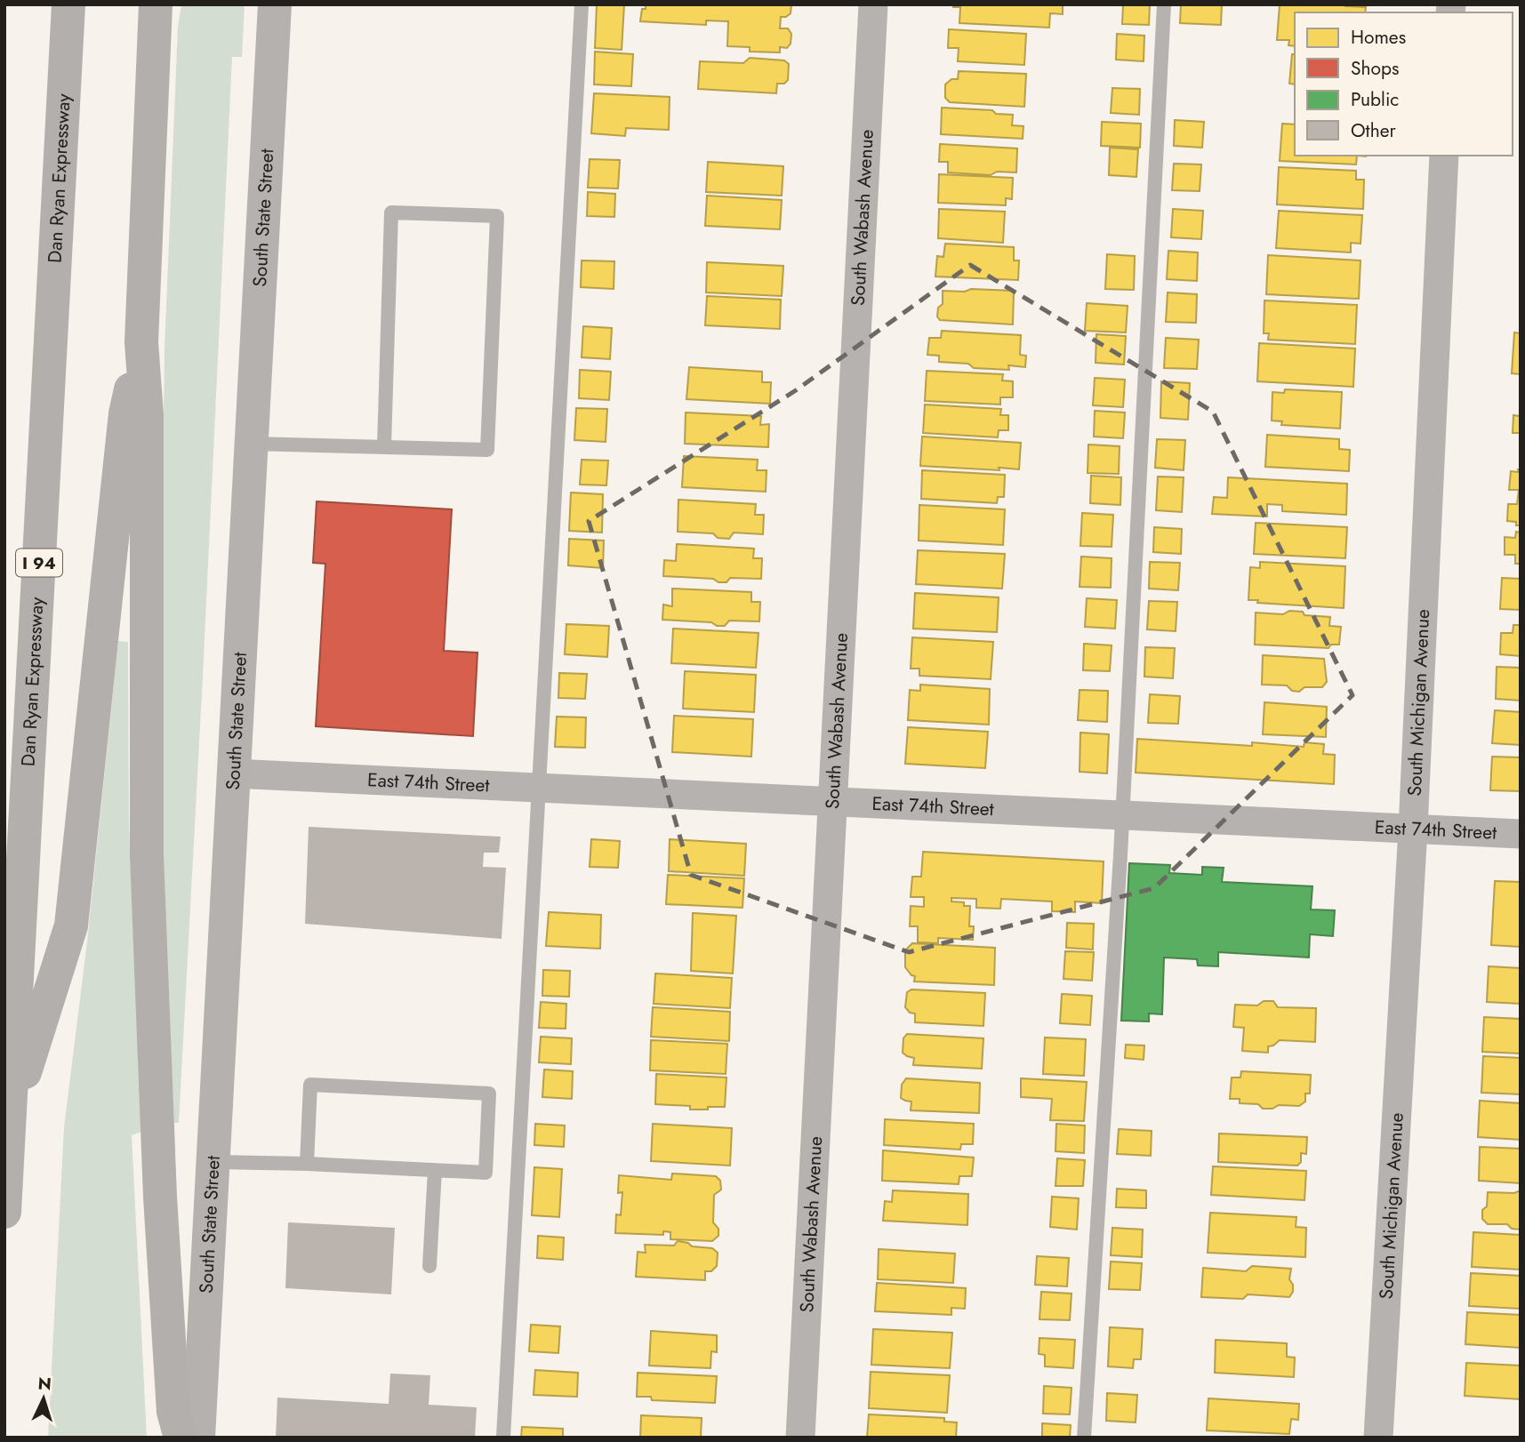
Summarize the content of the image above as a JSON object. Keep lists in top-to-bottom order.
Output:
{
  "streets": {
    "highway": ["Dan Ryan Expressway", "I 94"],
    "main road": ["South State Street"],
    "street": ["South Wabash Avenue", "South Michigan Avenue", "East 74th Street"]
  },
  "crossings": [
    ["South State Street", "East 74th Street"],
    ["South Wabash Avenue", "East 74th Street"],
    ["South Michigan Avenue", "East 74th Street"]
  ],
  "legend": [
    "Homes",
    "Shops",
    "Public",
    "Other"
  ],
  "north": "top"
}
